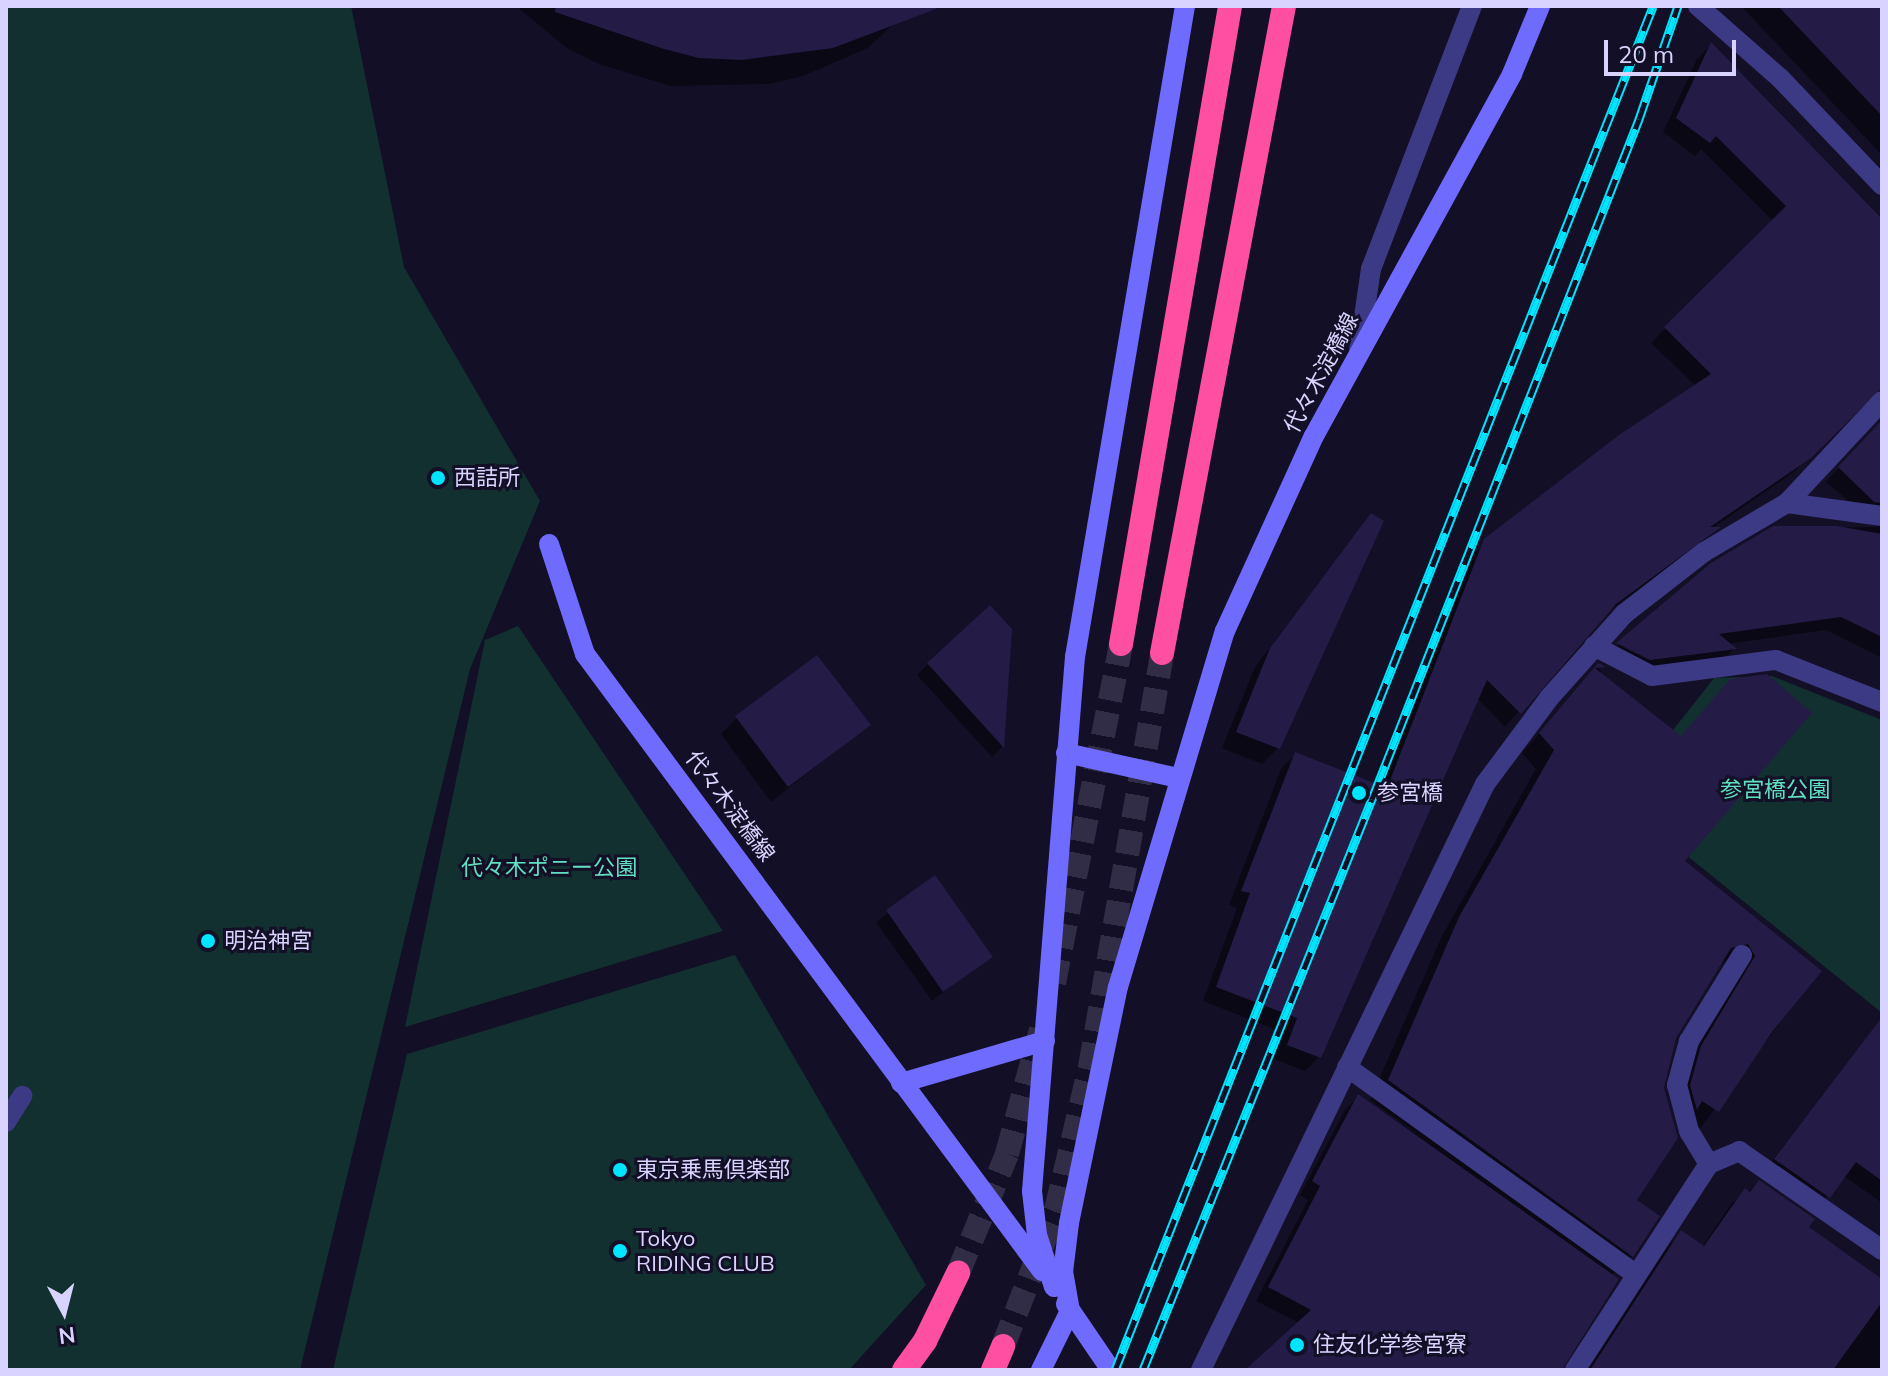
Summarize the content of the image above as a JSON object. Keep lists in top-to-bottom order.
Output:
{
  "streets": {
    "street": ["代々木淀橋線"]
  },
  "parks": ["参宮橋公園", "代々木ポニー公園"],
  "places": [
    "西詰所",
    "参宮橋",
    "明治神宮",
    "東京乗馬倶楽部",
    "Tokyo RIDING CLUB",
    "住友化学参宮寮"
  ],
  "scale_bar": "20 m",
  "north": "bottom"
}
